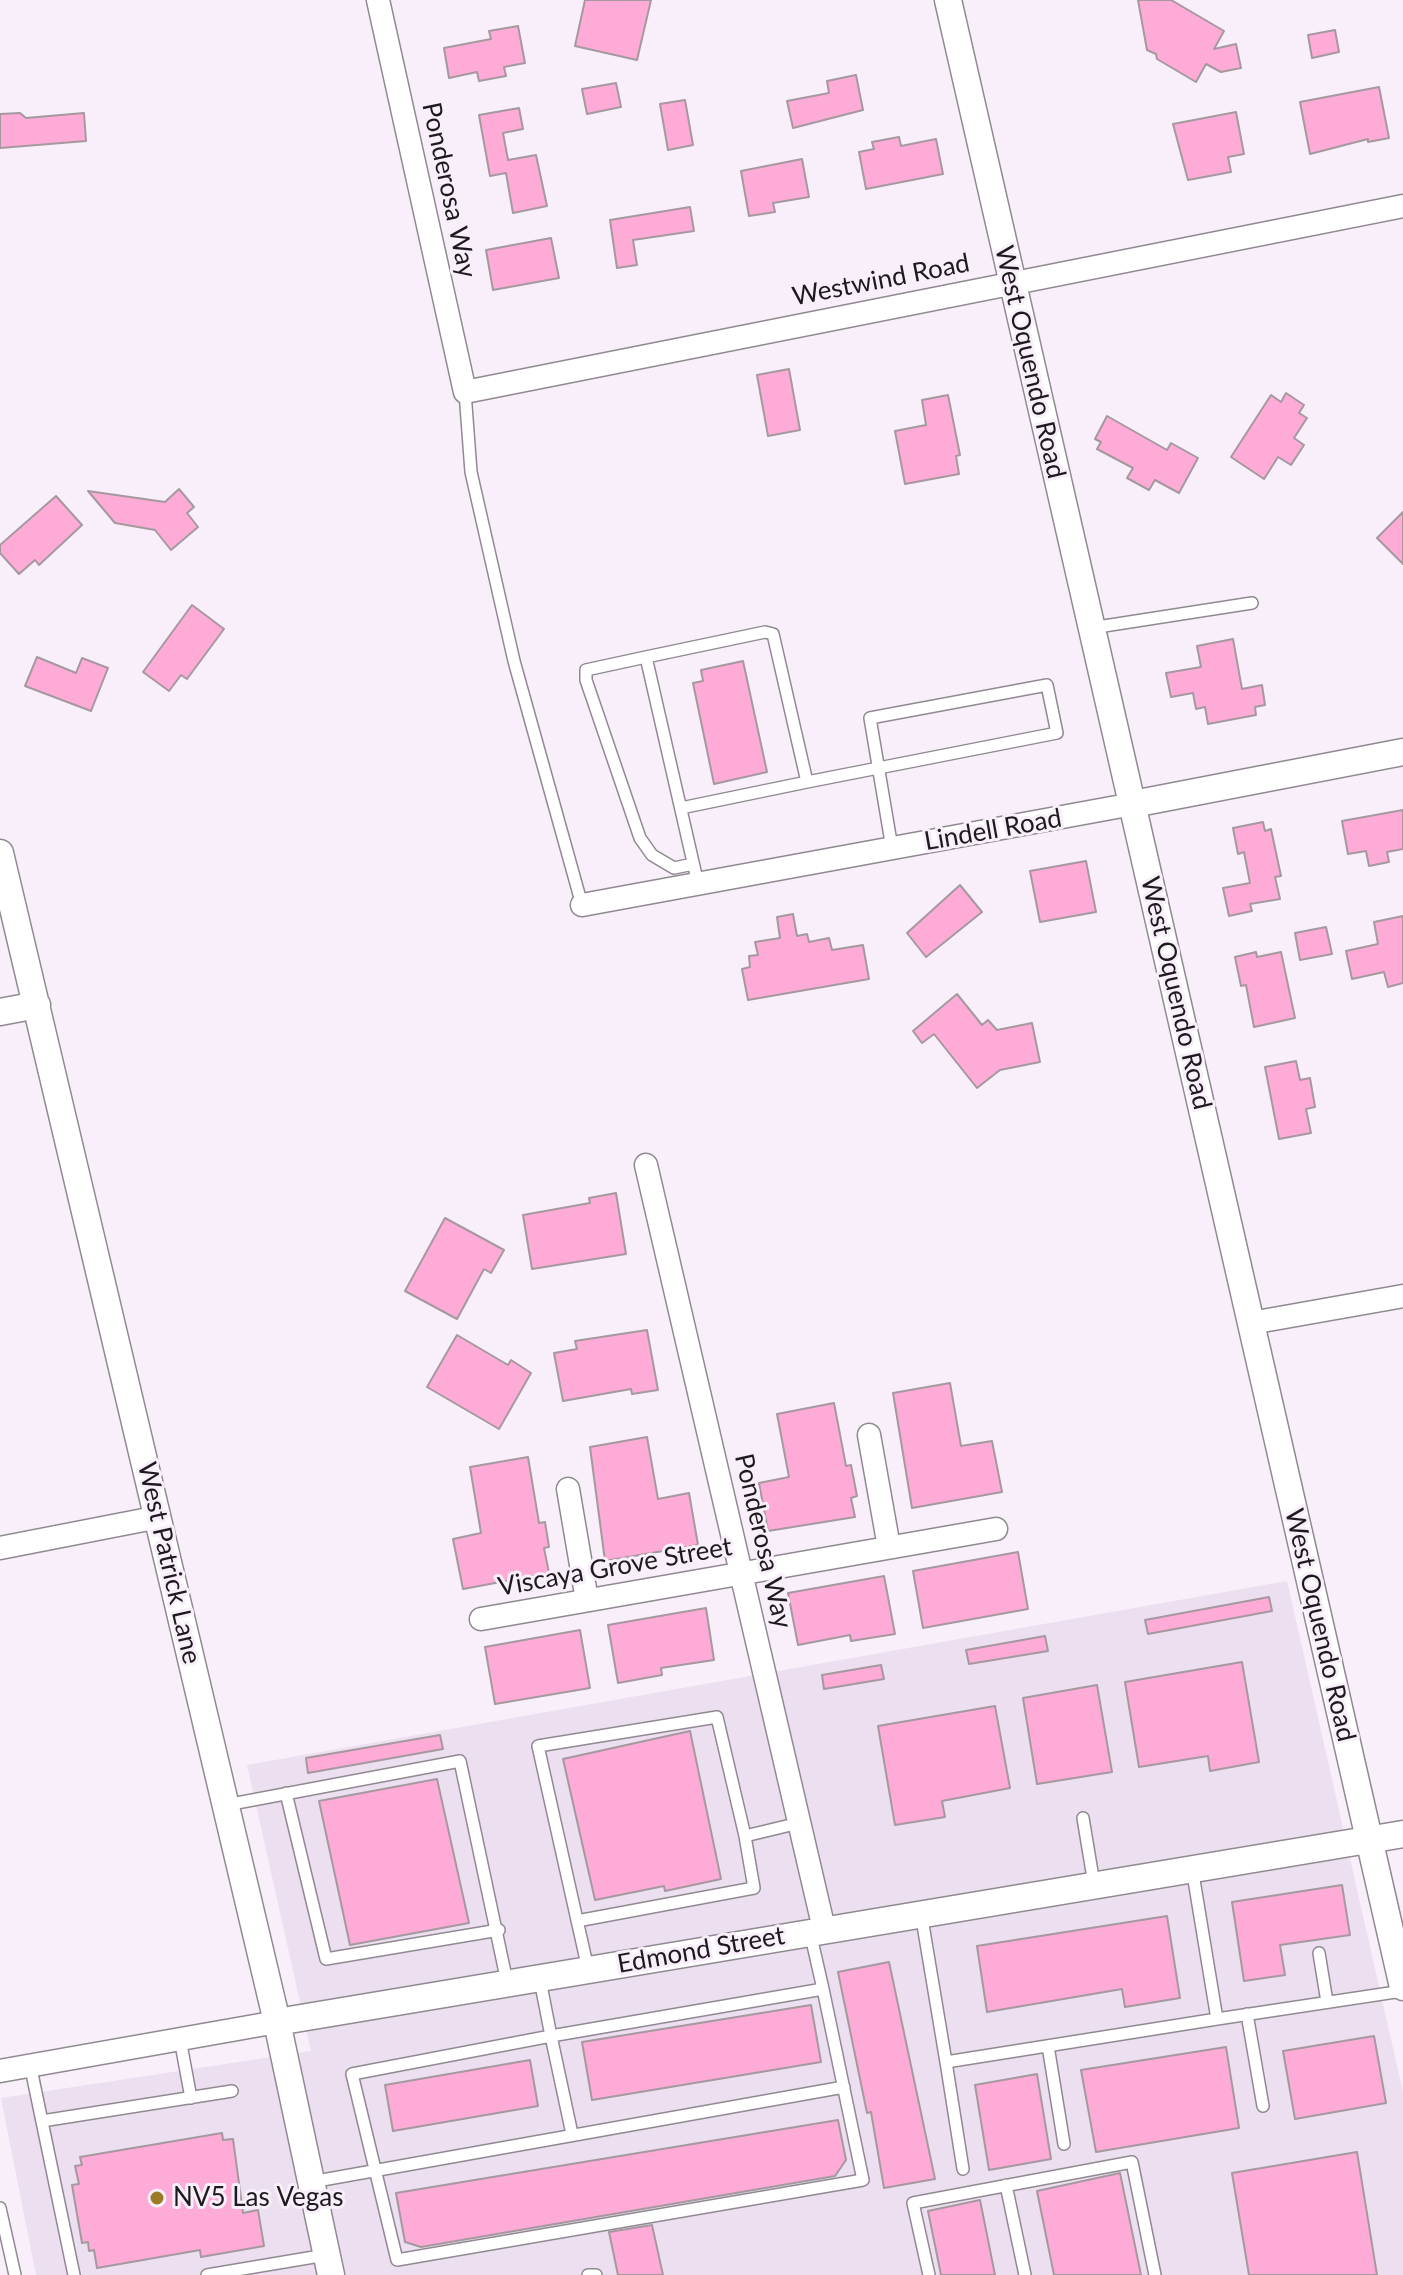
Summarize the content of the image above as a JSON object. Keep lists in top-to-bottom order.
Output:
{
  "streets": {
    "street": [
      "Ponderosa Way",
      "Westwind Road",
      "West Oquendo Road",
      "Lindell Road",
      "West Patrick Lane",
      "Viscaya Grove Street",
      "Edmond Street"
    ]
  },
  "crossings": [
    ["Ponderosa Way", "Westwind Road"],
    ["Ponderosa Way", "Viscaya Grove Street"],
    ["Ponderosa Way", "Edmond Street"],
    ["Westwind Road", "West Oquendo Road"],
    ["West Oquendo Road", "Lindell Road"],
    ["West Oquendo Road", "Edmond Street"],
    ["West Patrick Lane", "Edmond Street"]
  ],
  "places": ["NV5 Las Vegas"]
}
